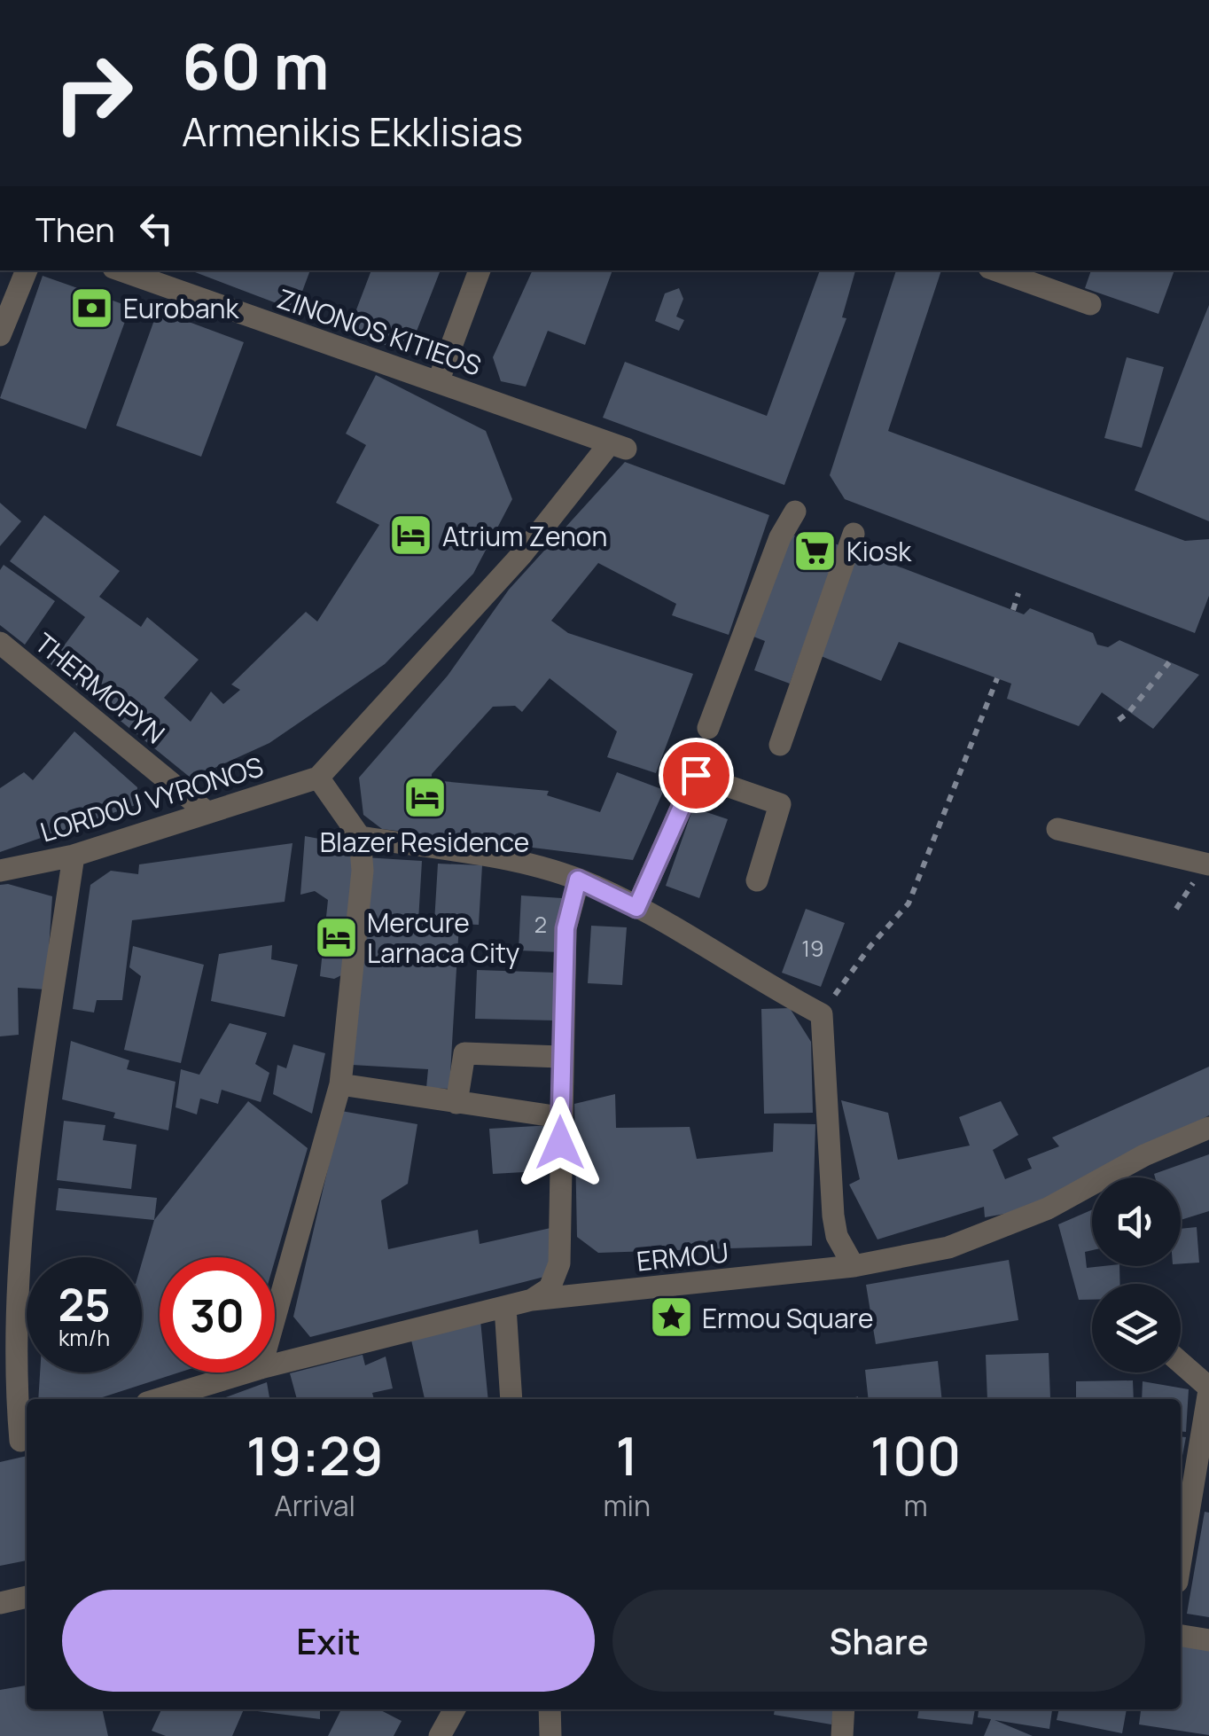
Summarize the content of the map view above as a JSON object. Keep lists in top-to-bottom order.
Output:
{
  "streets": {
    "street": [
      "ZINONOS KITIEOS",
      "THERMOPYN",
      "LORDOU VYRONOS",
      "ERMOU"
    ]
  },
  "crossings": [
    ["ZINONOS KITIEOS", "LORDOU VYRONOS"],
    ["THERMOPYN", "LORDOU VYRONOS"]
  ],
  "places": {
    "bank": ["Eurobank"],
    "hotel": ["Atrium Zenon", "Blazer Residence", "Mercure Larnaca City"],
    "supermarket": ["Kiosk"],
    "place": ["Ermou Square"]
  },
  "house_numbers": ["2", "19"],
  "page": {
    "turn": ["60 m", "Armenikis Ekklisias"],
    "then": "Then",
    "speed": "25 km/h",
    "limit": "30",
    "eta": [
      "19:29",
      "Arrival",
      "1",
      "min",
      "100",
      "m"
    ],
    "buttons": ["Exit", "Share"]
  }
}
